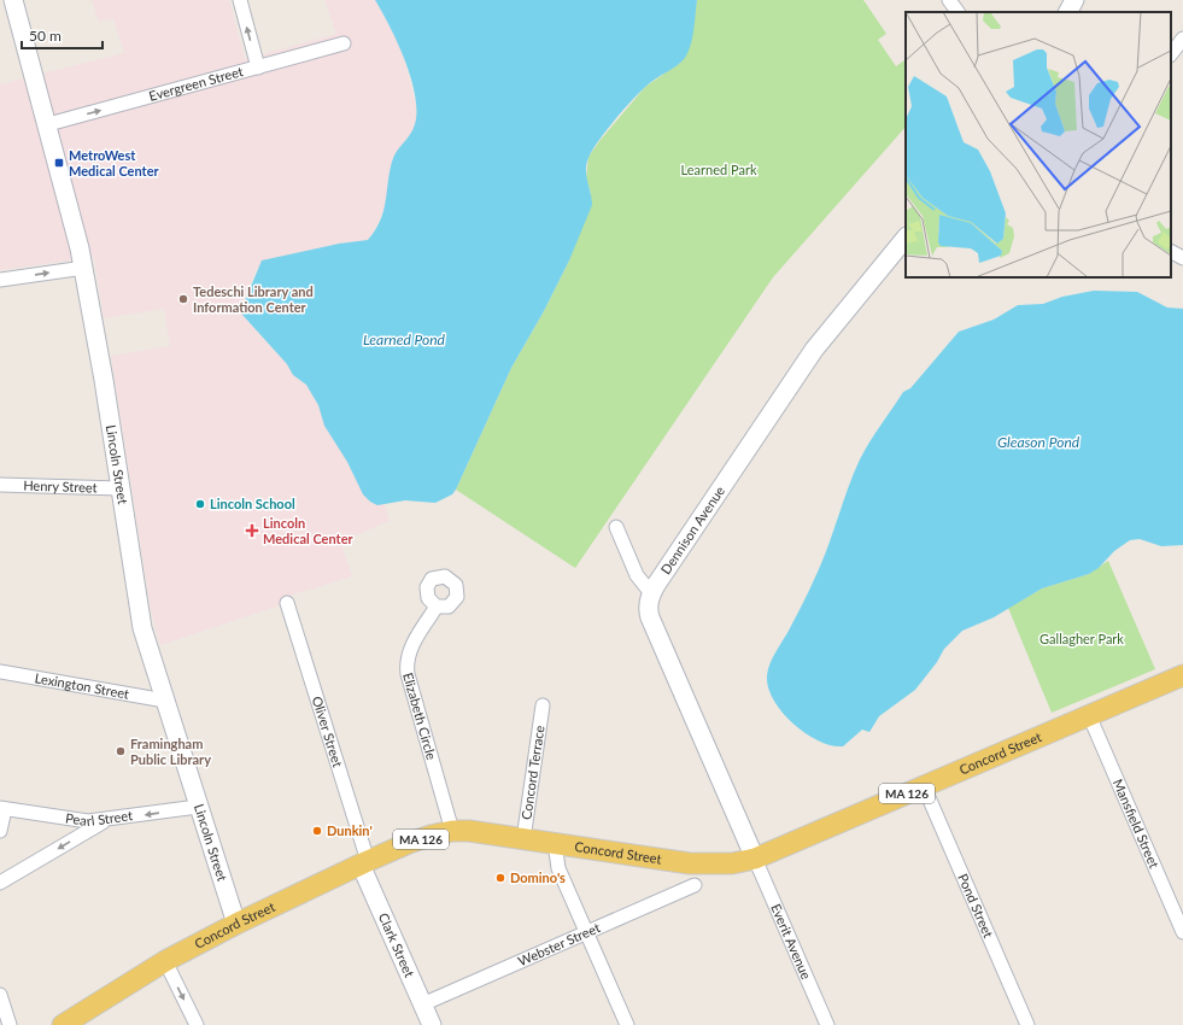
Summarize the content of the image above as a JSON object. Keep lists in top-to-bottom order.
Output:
{
  "streets": {
    "main road": ["Concord Street", "MA 126"],
    "street": [
      "Evergreen Street",
      "Lincoln Street",
      "Henry Street",
      "Dennison Avenue",
      "Lexington Street",
      "Elizabeth Circle",
      "Oliver Street",
      "Concord Terrace",
      "Pearl Street",
      "Mansfield Street",
      "Pond Street",
      "Everit Avenue",
      "Webster Street",
      "Clark Street"
    ]
  },
  "crossings": [
    ["Evergreen Street", "Lincoln Street"],
    ["Lincoln Street", "Henry Street"],
    ["Lincoln Street", "Lexington Street"],
    ["Lincoln Street", "Concord Street"],
    ["Lincoln Street", "Pearl Street"],
    ["Elizabeth Circle", "Concord Street"],
    ["Oliver Street", "Concord Street"],
    ["Oliver Street", "Clark Street"],
    ["Concord Street", "Concord Terrace"],
    ["Concord Street", "Mansfield Street"],
    ["Concord Street", "Pond Street"],
    ["Concord Street", "Everit Avenue"],
    ["Concord Street", "Clark Street"],
    ["Webster Street", "Clark Street"]
  ],
  "one_way": ["Evergreen Street", "Pearl Street"],
  "water": ["Learned Pond", "Gleason Pond"],
  "parks": ["Learned Park", "Gallagher Park"],
  "places": {
    "transit": ["MetroWest Medical Center"],
    "other": [
      "Tedeschi Library and Information Center",
      "Lincoln School",
      "Framingham Public Library",
      "Dunkin'",
      "Domino's"
    ],
    "health": ["Lincoln Medical Center"]
  },
  "scale_bar": "50 m"
}
